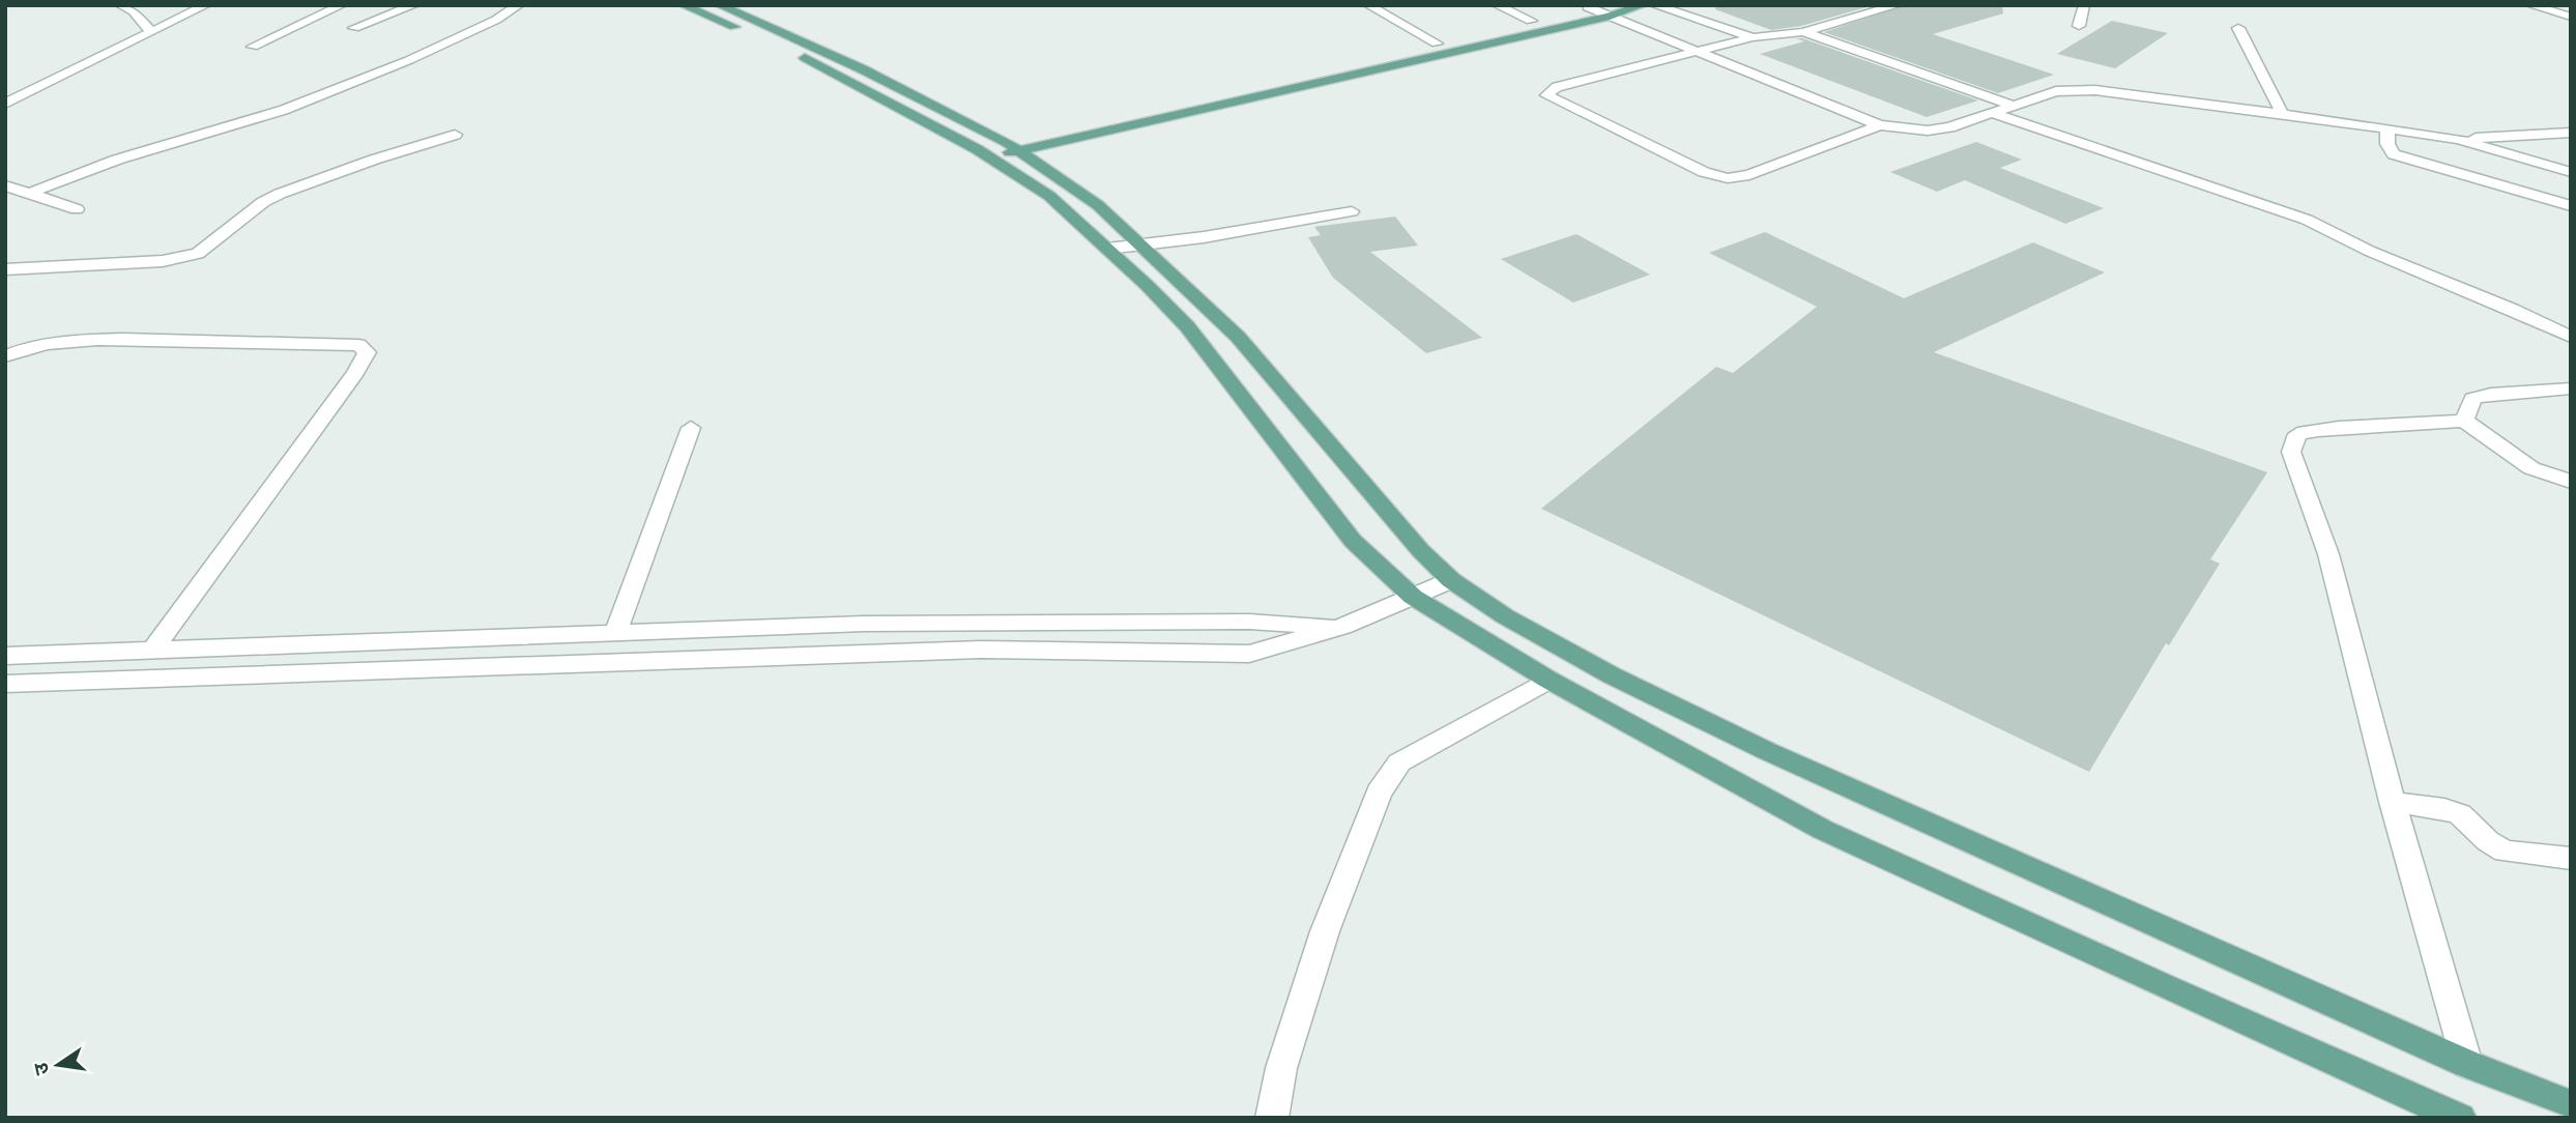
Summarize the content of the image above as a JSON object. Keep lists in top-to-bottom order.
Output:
{
  "north": "left"
}
